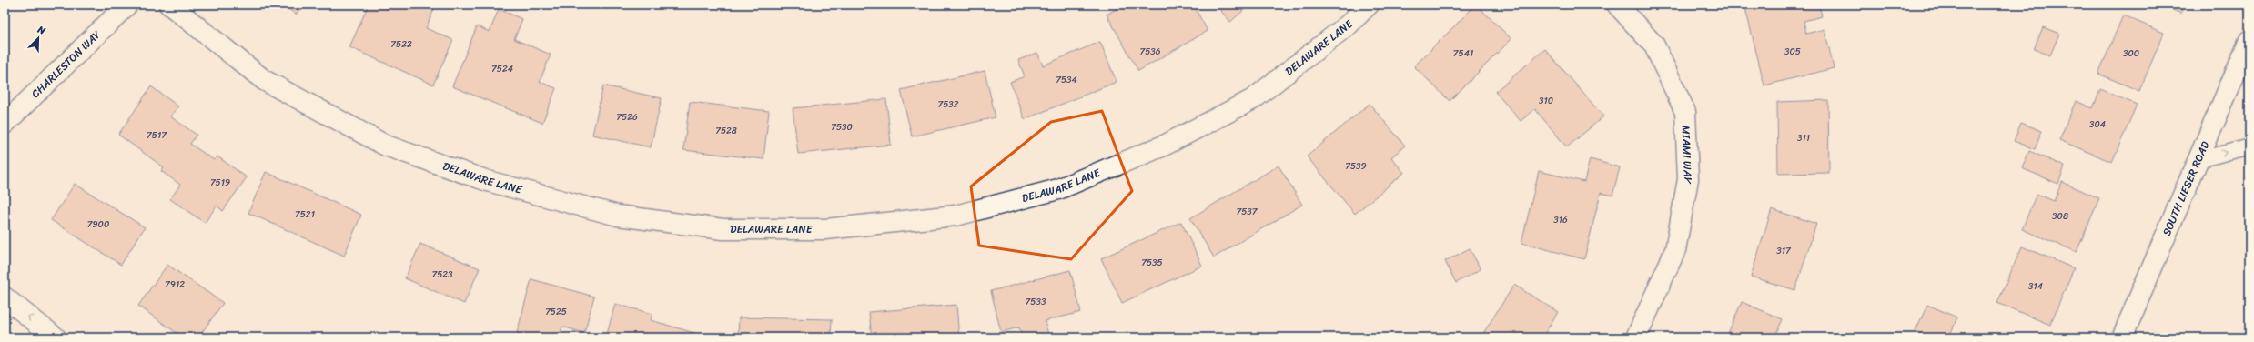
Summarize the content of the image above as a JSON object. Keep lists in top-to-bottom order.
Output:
{
  "streets": {
    "street": [
      "DELAWARE LANE",
      "CHARLESTON WAY",
      "MIAMI WAY",
      "SOUTH LIESER ROAD"
    ]
  },
  "house_numbers": [
    "7522",
    "7536",
    "305",
    "7541",
    "300",
    "7524",
    "7534",
    "310",
    "7532",
    "7526",
    "304",
    "7530",
    "7528",
    "7517",
    "311",
    "7539",
    "7519",
    "7537",
    "7521",
    "308",
    "316",
    "7900",
    "317",
    "7535",
    "7523",
    "7912",
    "314",
    "7533",
    "7525"
  ],
  "north": "top right"
}
